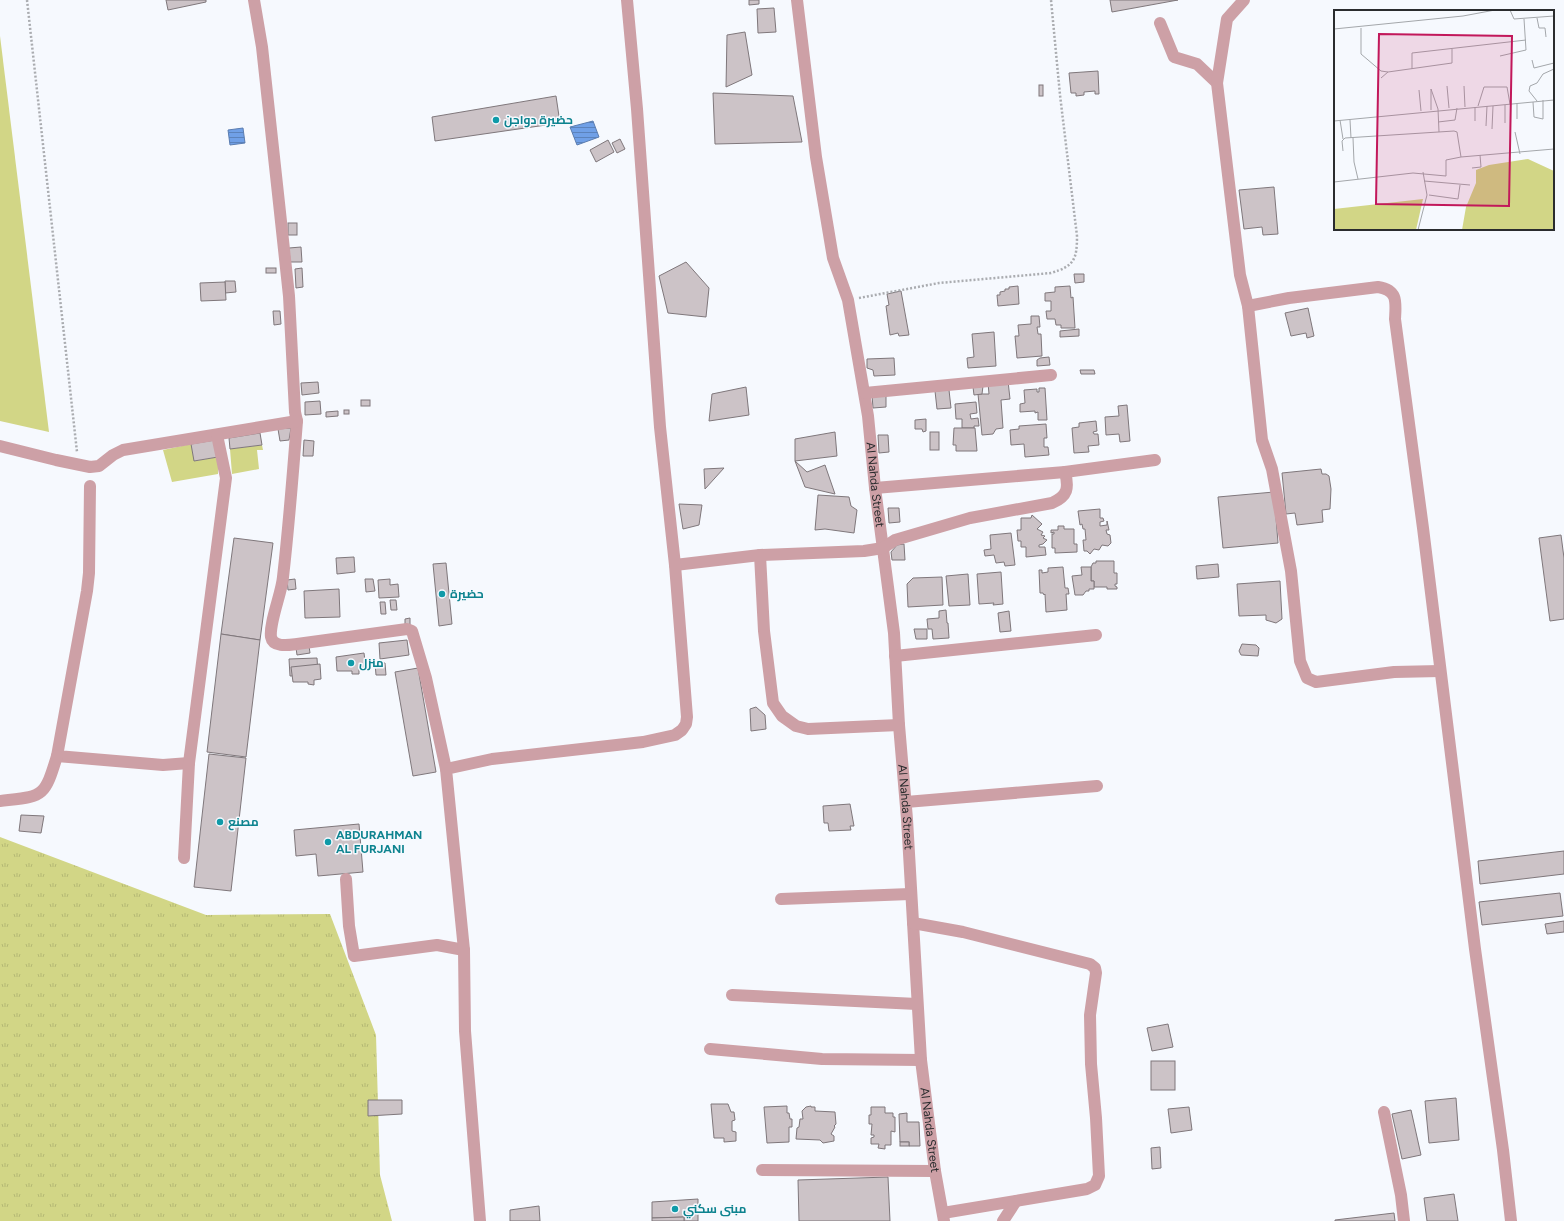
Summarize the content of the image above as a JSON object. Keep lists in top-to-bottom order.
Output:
{
  "streets": {
    "street": ["Al Nahda Street"]
  },
  "places": [
    "حضيرة دواجن",
    "حضيرة",
    "منزل",
    "مصنع",
    "ABDURAHMAN AL FURJANI",
    "مبنى سكني"
  ]
}
